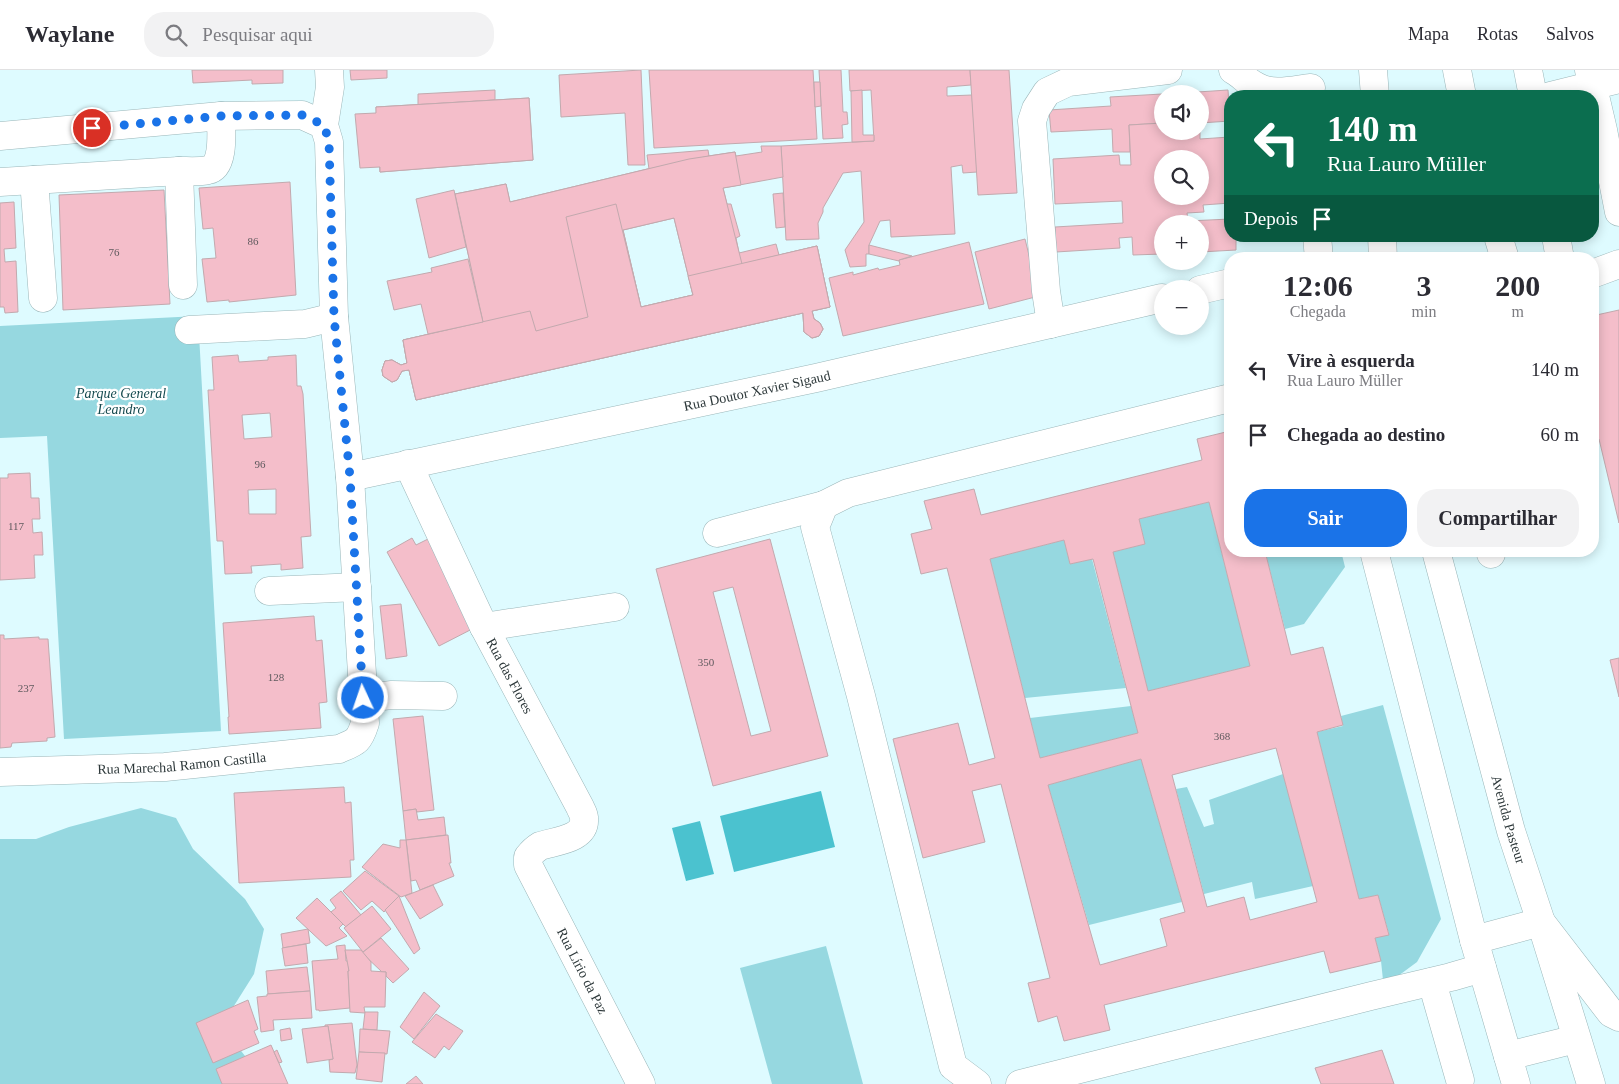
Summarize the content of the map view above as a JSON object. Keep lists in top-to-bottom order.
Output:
{
  "streets": {
    "street": [
      "Rua Doutor Xavier Sigaud",
      "Rua das Flores",
      "Rua Marechal Ramon Castilla",
      "Avenida Pasteur",
      "Rua Lírio da Paz"
    ]
  },
  "crossings": [
    ["Rua Doutor Xavier Sigaud", "Rua das Flores"],
    ["Rua das Flores", "Rua Lírio da Paz"]
  ],
  "parks": ["Parque General Leandro"],
  "house_numbers": [
    "86",
    "76",
    "96",
    "117",
    "350",
    "128",
    "237",
    "368"
  ],
  "page": {
    "header": "Waylane",
    "search": "Pesquisar aqui",
    "nav": ["Mapa", "Rotas", "Salvos"],
    "map_buttons": ["+", "−"],
    "turn": ["140 m", "Rua Lauro Müller"],
    "then": "Depois",
    "eta": [
      "12:06",
      "Chegada",
      "3",
      "min",
      "200",
      "m"
    ],
    "list": [
      {
        "name": "Vire à esquerda",
        "note": "Rua Lauro Müller",
        "value": "140 m"
      },
      {
        "name": "Chegada ao destino",
        "value": "60 m"
      }
    ],
    "buttons": ["Sair", "Compartilhar"]
  }
}
